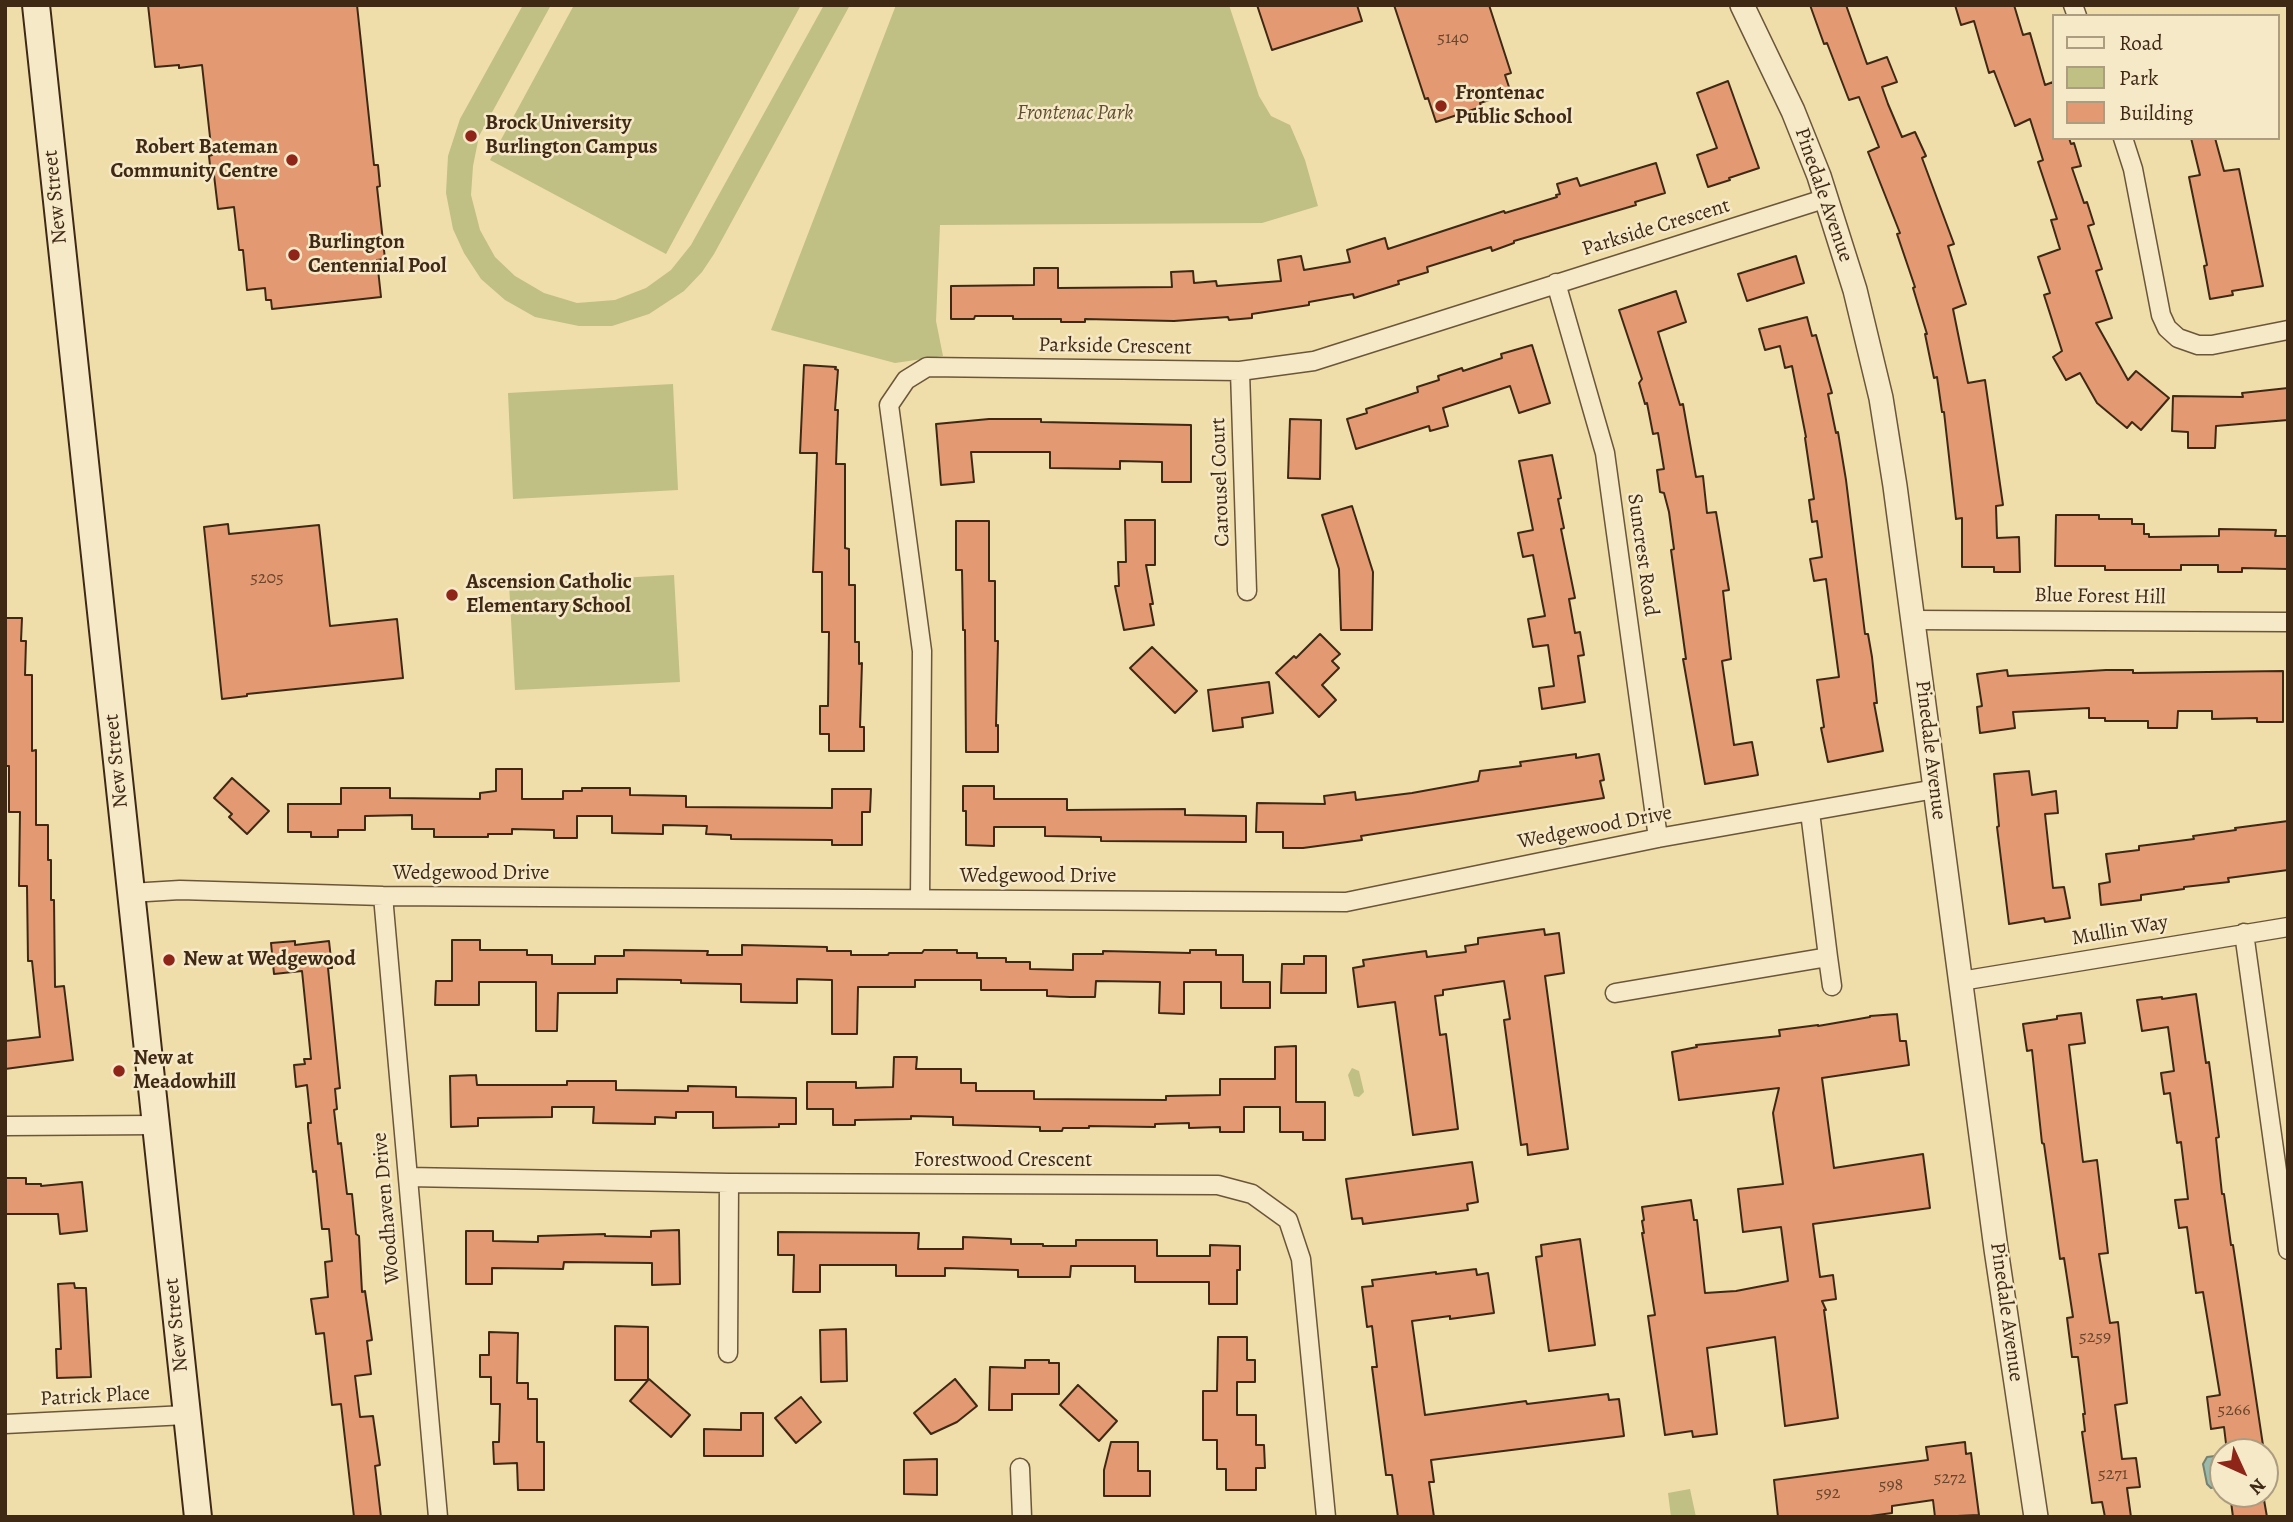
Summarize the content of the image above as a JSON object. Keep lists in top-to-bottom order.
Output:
{
  "streets": {
    "main road": ["New Street"],
    "street": [
      "Pinedale Avenue",
      "Parkside Crescent",
      "Carousel Court",
      "Suncrest Road",
      "Blue Forest Hill",
      "Wedgewood Drive",
      "Mullin Way",
      "Forestwood Crescent",
      "Woodhaven Drive",
      "Patrick Place"
    ]
  },
  "crossings": [
    ["Pinedale Avenue", "Parkside Crescent"],
    ["Pinedale Avenue", "Blue Forest Hill"],
    ["Pinedale Avenue", "Wedgewood Drive"],
    ["Pinedale Avenue", "Mullin Way"],
    ["New Street", "Wedgewood Drive"],
    ["New Street", "Patrick Place"],
    ["Parkside Crescent", "Carousel Court"],
    ["Parkside Crescent", "Suncrest Road"],
    ["Parkside Crescent", "Wedgewood Drive"],
    ["Suncrest Road", "Wedgewood Drive"],
    ["Wedgewood Drive", "Woodhaven Drive"],
    ["Forestwood Crescent", "Woodhaven Drive"]
  ],
  "parks": ["Frontenac Park"],
  "places": [
    "Frontenac Public School",
    "Brock University Burlington Campus",
    "Robert Bateman Community Centre",
    "Burlington Centennial Pool",
    "Ascension Catholic Elementary School",
    "New at Wedgewood",
    "New at Meadowhill"
  ],
  "house_numbers": [
    "5140",
    "5205",
    "5259",
    "5266",
    "5271",
    "5272",
    "598",
    "592"
  ],
  "legend": ["Road", "Park", "Building"],
  "north": "bottom right"
}
